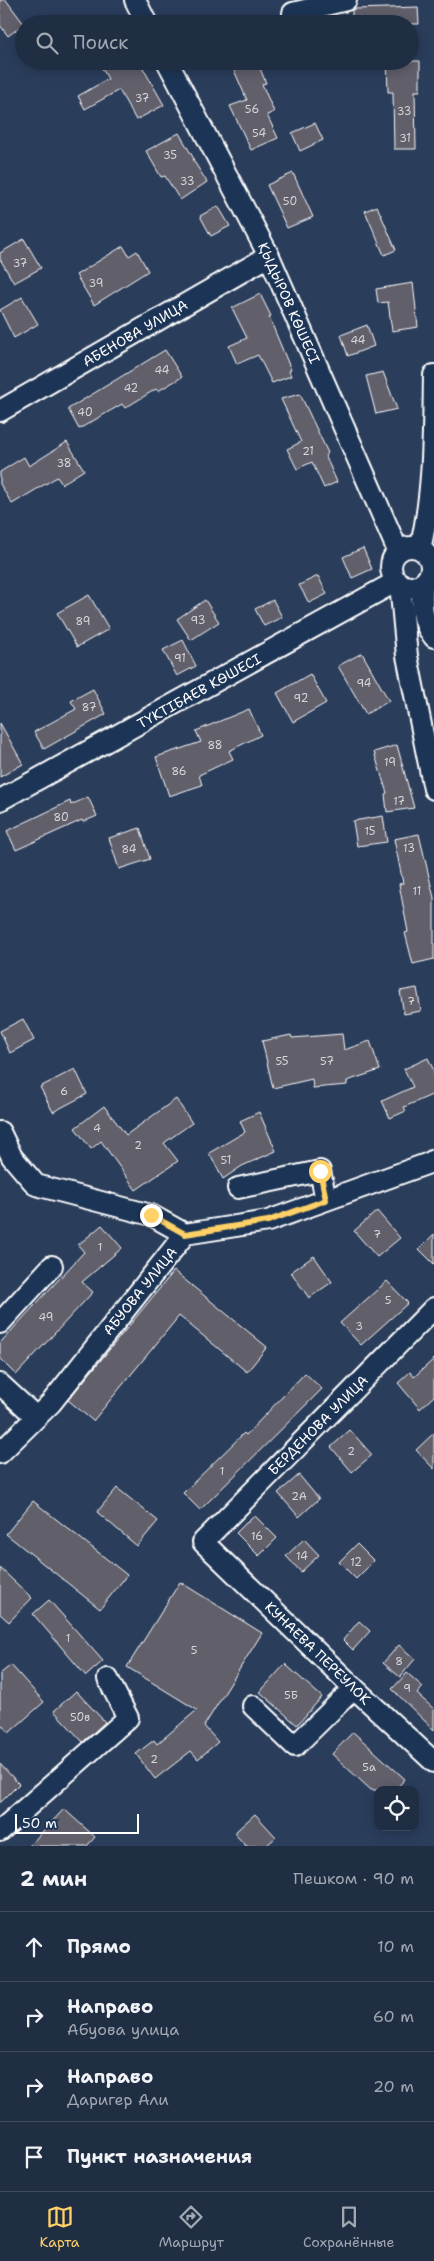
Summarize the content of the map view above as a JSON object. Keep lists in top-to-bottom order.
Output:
{
  "streets": {
    "street": [
      "ҚЫДЫРОВ КӨШЕСІ",
      "АБЕНОВА УЛИЦА",
      "ТҮКТІБАЕВ КӨШЕСІ",
      "АБУОВА УЛИЦА",
      "БЕРДЕНОВА УЛИЦА",
      "КУНАЕВА ПЕРЕУЛОК"
    ]
  },
  "crossings": [
    ["ҚЫДЫРОВ КӨШЕСІ", "АБЕНОВА УЛИЦА"],
    ["ҚЫДЫРОВ КӨШЕСІ", "ТҮКТІБАЕВ КӨШЕСІ"],
    ["БЕРДЕНОВА УЛИЦА", "КУНАЕВА ПЕРЕУЛОК"]
  ],
  "house_numbers": [
    "37",
    "56",
    "33",
    "54",
    "31",
    "35",
    "33",
    "50",
    "37",
    "39",
    "44",
    "44",
    "42",
    "40",
    "21",
    "38",
    "93",
    "89",
    "91",
    "94",
    "92",
    "87",
    "88",
    "19",
    "86",
    "17",
    "80",
    "15",
    "13",
    "84",
    "11",
    "7",
    "55",
    "57",
    "6",
    "4",
    "2",
    "51",
    "7",
    "1",
    "5",
    "49",
    "3",
    "2",
    "1",
    "2А",
    "16",
    "14",
    "12",
    "1",
    "5",
    "8",
    "9",
    "5Б",
    "50в",
    "2",
    "5а"
  ],
  "scale_bar": "50 m",
  "page": {
    "search": "Поиск",
    "scale": "50 m",
    "heading": ["2 мин", "Пешком · 90 m"],
    "list": [
      ["Прямо", "10 m"],
      ["Направо", "Абуова улица", "60 m"],
      ["Направо", "Даригер Али", "20 m"],
      "Пункт назначения"
    ],
    "nav": ["Карта", "Маршрут", "Сохранённые"]
  }
}
